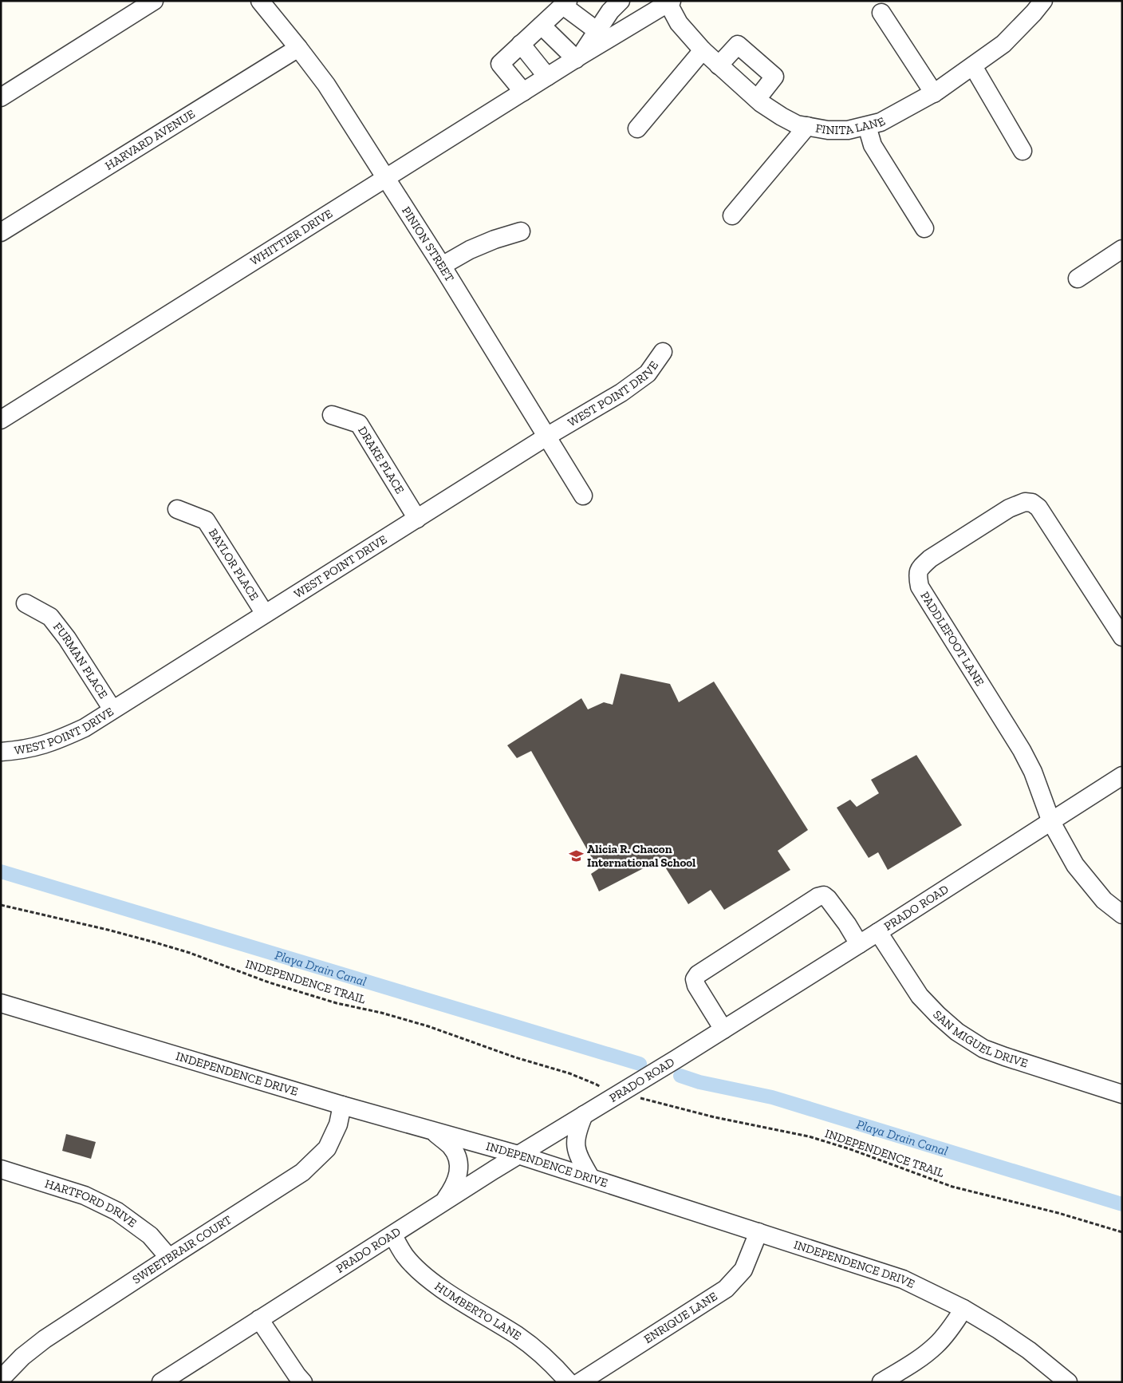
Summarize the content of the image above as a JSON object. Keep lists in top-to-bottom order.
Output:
{
  "streets": {
    "street": [
      "FINITA LANE",
      "HARVARD AVENUE",
      "WHITTIER DRIVE",
      "PINION STREET",
      "WEST POINT DRIVE",
      "DRAKE PLACE",
      "BAYLOR PLACE",
      "PADDLEFOOT LANE",
      "FURMAN PLACE",
      "PRADO ROAD",
      "SAN MIGUEL DRIVE",
      "INDEPENDENCE DRIVE",
      "HARTFORD DRIVE",
      "SWEETBRAIR COURT",
      "HUMBERTO LANE",
      "ENRIQUE LANE"
    ],
    "path": ["INDEPENDENCE TRAIL"]
  },
  "crossings": [
    ["FINITA LANE", "WHITTIER DRIVE"],
    ["HARVARD AVENUE", "PINION STREET"],
    ["WHITTIER DRIVE", "PINION STREET"],
    ["PINION STREET", "WEST POINT DRIVE"],
    ["WEST POINT DRIVE", "DRAKE PLACE"],
    ["WEST POINT DRIVE", "BAYLOR PLACE"],
    ["WEST POINT DRIVE", "FURMAN PLACE"],
    ["PADDLEFOOT LANE", "PRADO ROAD"],
    ["PRADO ROAD", "INDEPENDENCE TRAIL"],
    ["PRADO ROAD", "SAN MIGUEL DRIVE"],
    ["PRADO ROAD", "INDEPENDENCE DRIVE"],
    ["PRADO ROAD", "HUMBERTO LANE"],
    ["INDEPENDENCE DRIVE", "SWEETBRAIR COURT"],
    ["INDEPENDENCE DRIVE", "ENRIQUE LANE"],
    ["HARTFORD DRIVE", "SWEETBRAIR COURT"]
  ],
  "water": ["Playa Drain Canal"],
  "places": {
    "school or university": ["Alicia R. Chacon International School"]
  }
}
